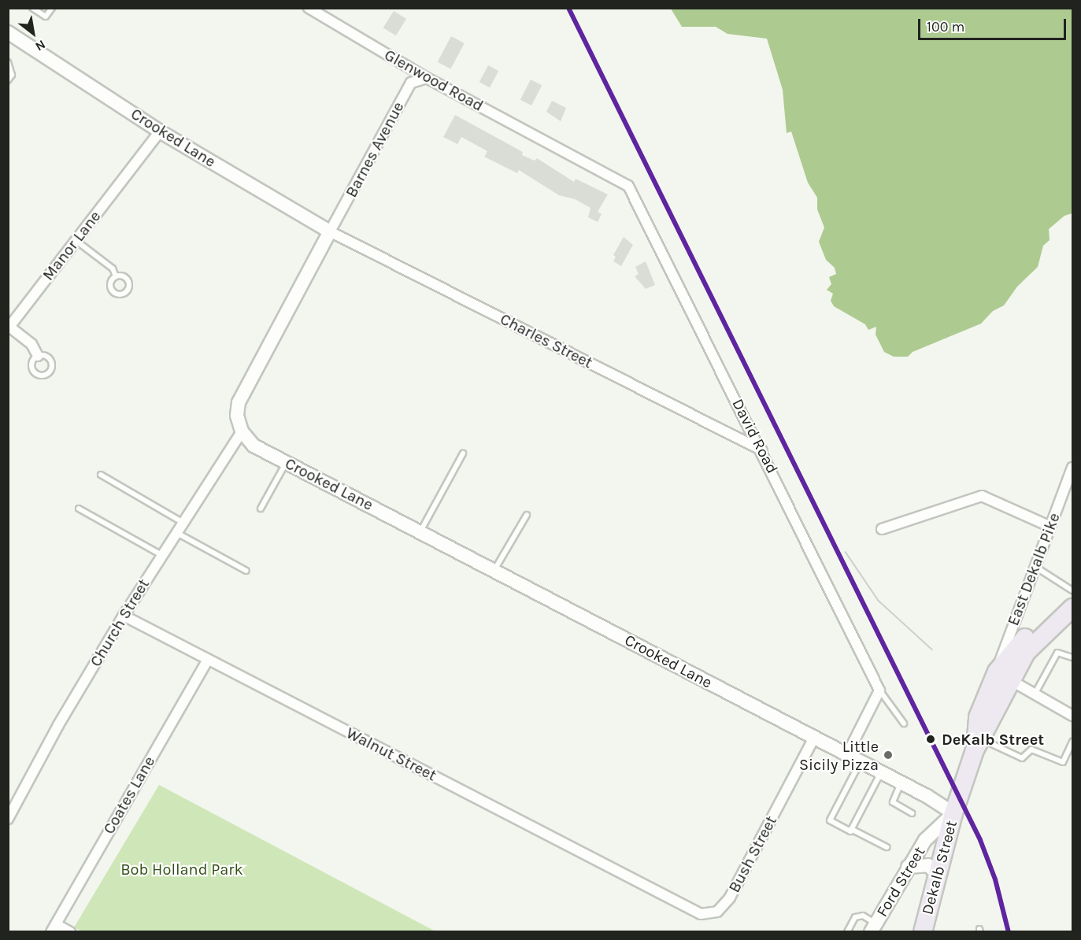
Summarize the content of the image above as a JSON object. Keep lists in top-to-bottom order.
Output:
{
  "streets": {
    "highway": ["Dekalb Street"],
    "street": [
      "Glenwood Road",
      "Crooked Lane",
      "Barnes Avenue",
      "Manor Lane",
      "Charles Street",
      "David Road",
      "East Dekalb Pike",
      "Church Street",
      "Walnut Street",
      "Coates Lane",
      "Bush Street",
      "Ford Street"
    ]
  },
  "crossings": [
    ["Glenwood Road", "Barnes Avenue"],
    ["Glenwood Road", "David Road"],
    ["Crooked Lane", "Barnes Avenue"],
    ["Crooked Lane", "Manor Lane"],
    ["Crooked Lane", "Charles Street"],
    ["Crooked Lane", "Church Street"],
    ["Crooked Lane", "Bush Street"],
    ["Crooked Lane", "Dekalb Street"],
    ["Crooked Lane", "Ford Street"],
    ["Barnes Avenue", "Charles Street"],
    ["Charles Street", "David Road"],
    ["East Dekalb Pike", "Dekalb Street"],
    ["Church Street", "Walnut Street"],
    ["Walnut Street", "Coates Lane"],
    ["Walnut Street", "Bush Street"],
    ["Dekalb Street", "Ford Street"]
  ],
  "parks": ["Bob Holland Park"],
  "places": ["DeKalb Street", "Little Sicily Pizza"],
  "scale_bar": "100 m",
  "north": "bottom right"
}
